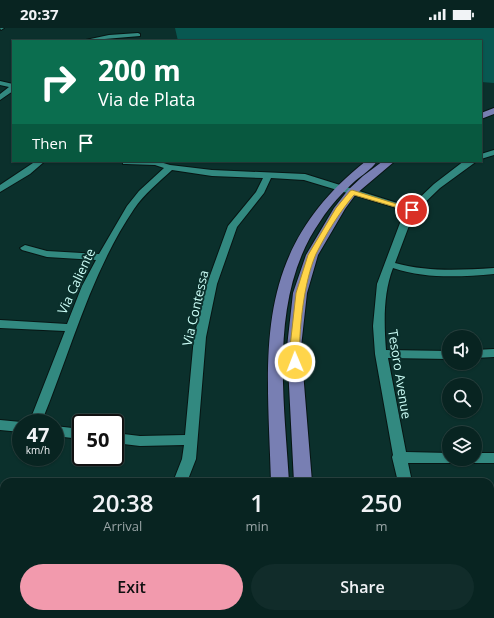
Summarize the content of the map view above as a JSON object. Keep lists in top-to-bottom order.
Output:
{
  "streets": {
    "street": ["Via Caliente", "Via Contessa", "Tesoro Avenue"]
  },
  "page": {
    "status": "20:37",
    "turn": ["200 m", "Via de Plata"],
    "then": "Then",
    "speed": "47 km/h",
    "limit": "50",
    "eta": [
      "20:38",
      "Arrival",
      "1",
      "min",
      "250",
      "m"
    ],
    "buttons": ["Exit", "Share"]
  }
}
